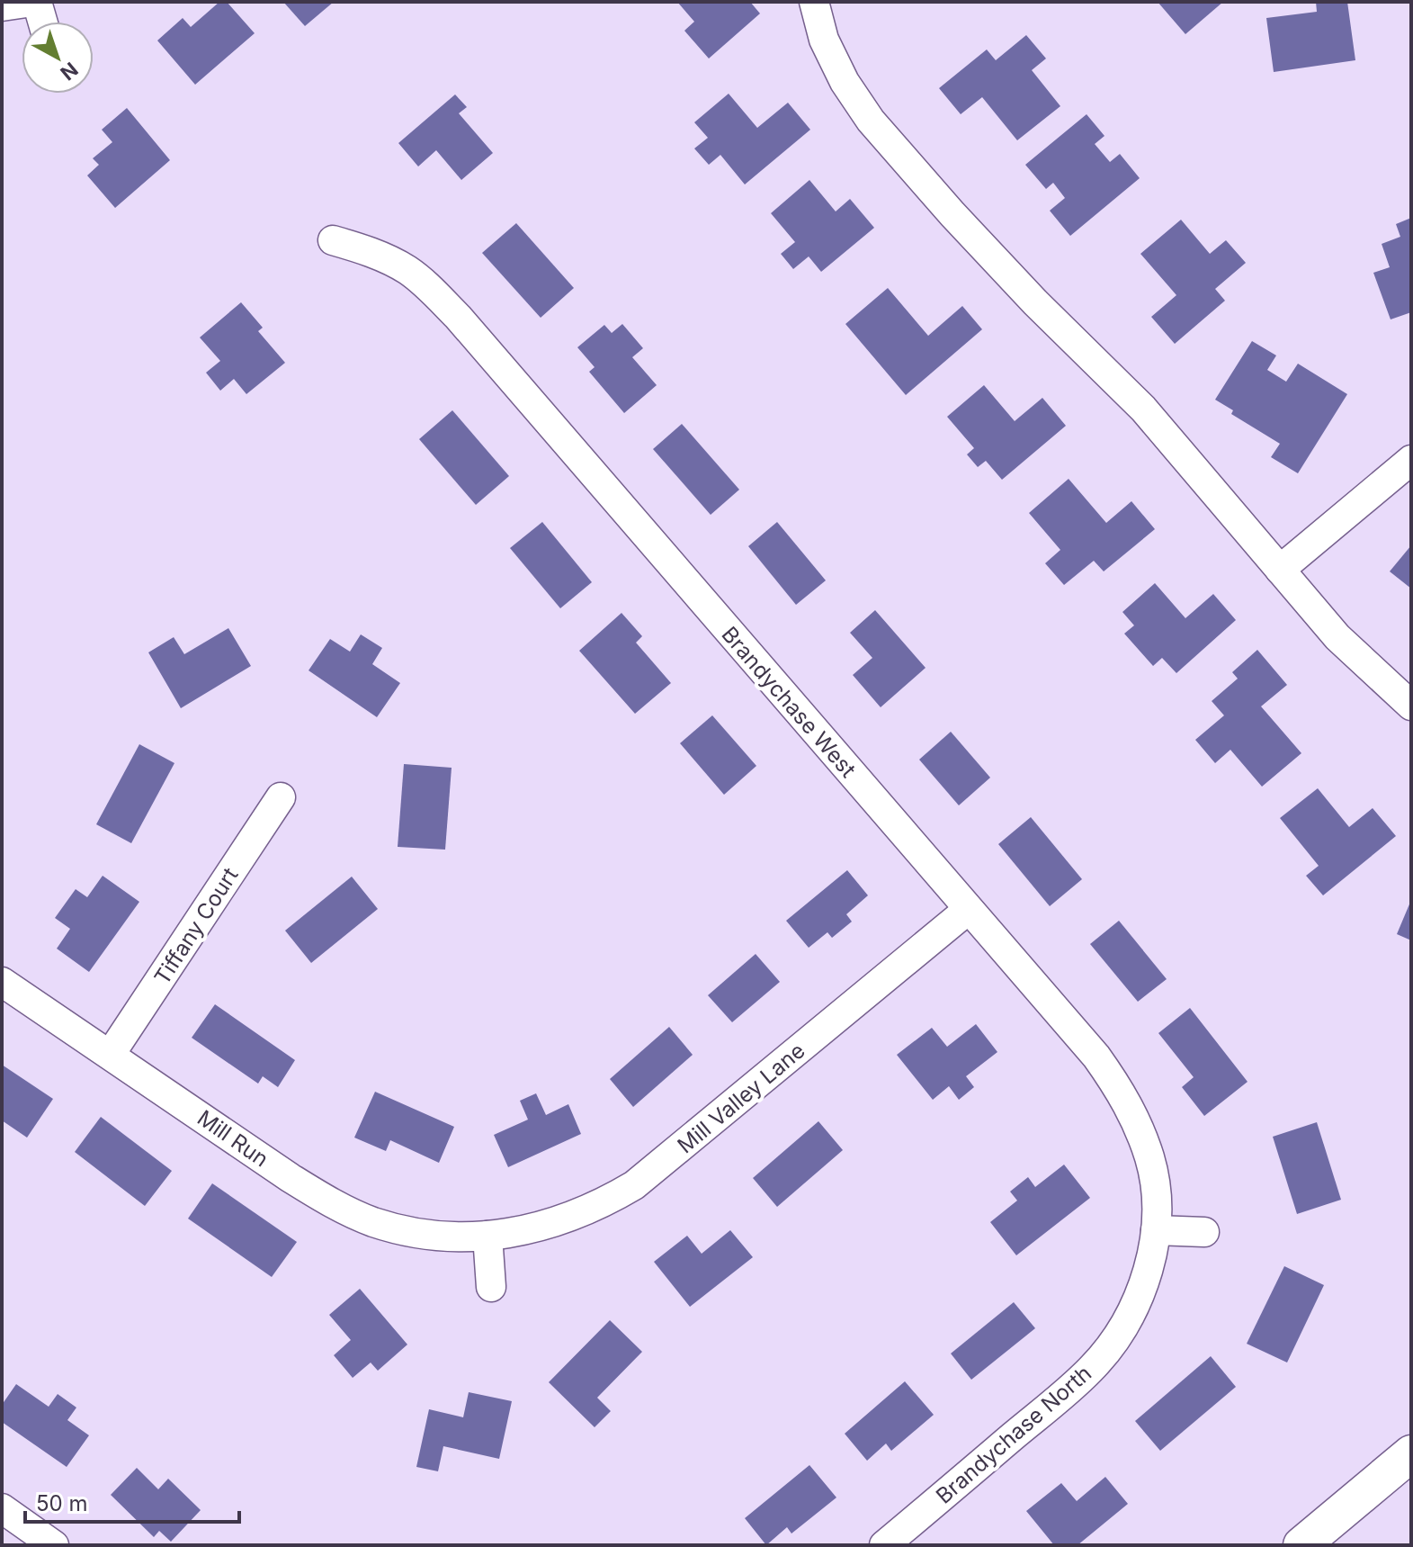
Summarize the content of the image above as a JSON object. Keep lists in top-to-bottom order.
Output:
{
  "streets": {
    "street": [
      "Brandychase West",
      "Tiffany Court",
      "Mill Valley Lane",
      "Mill Run",
      "Brandychase North"
    ]
  },
  "crossings": [
    ["Brandychase West", "Mill Valley Lane"],
    ["Brandychase West", "Brandychase North"],
    ["Tiffany Court", "Mill Run"],
    ["Mill Valley Lane", "Mill Run"]
  ],
  "scale_bar": "50 m",
  "north": "bottom right"
}
